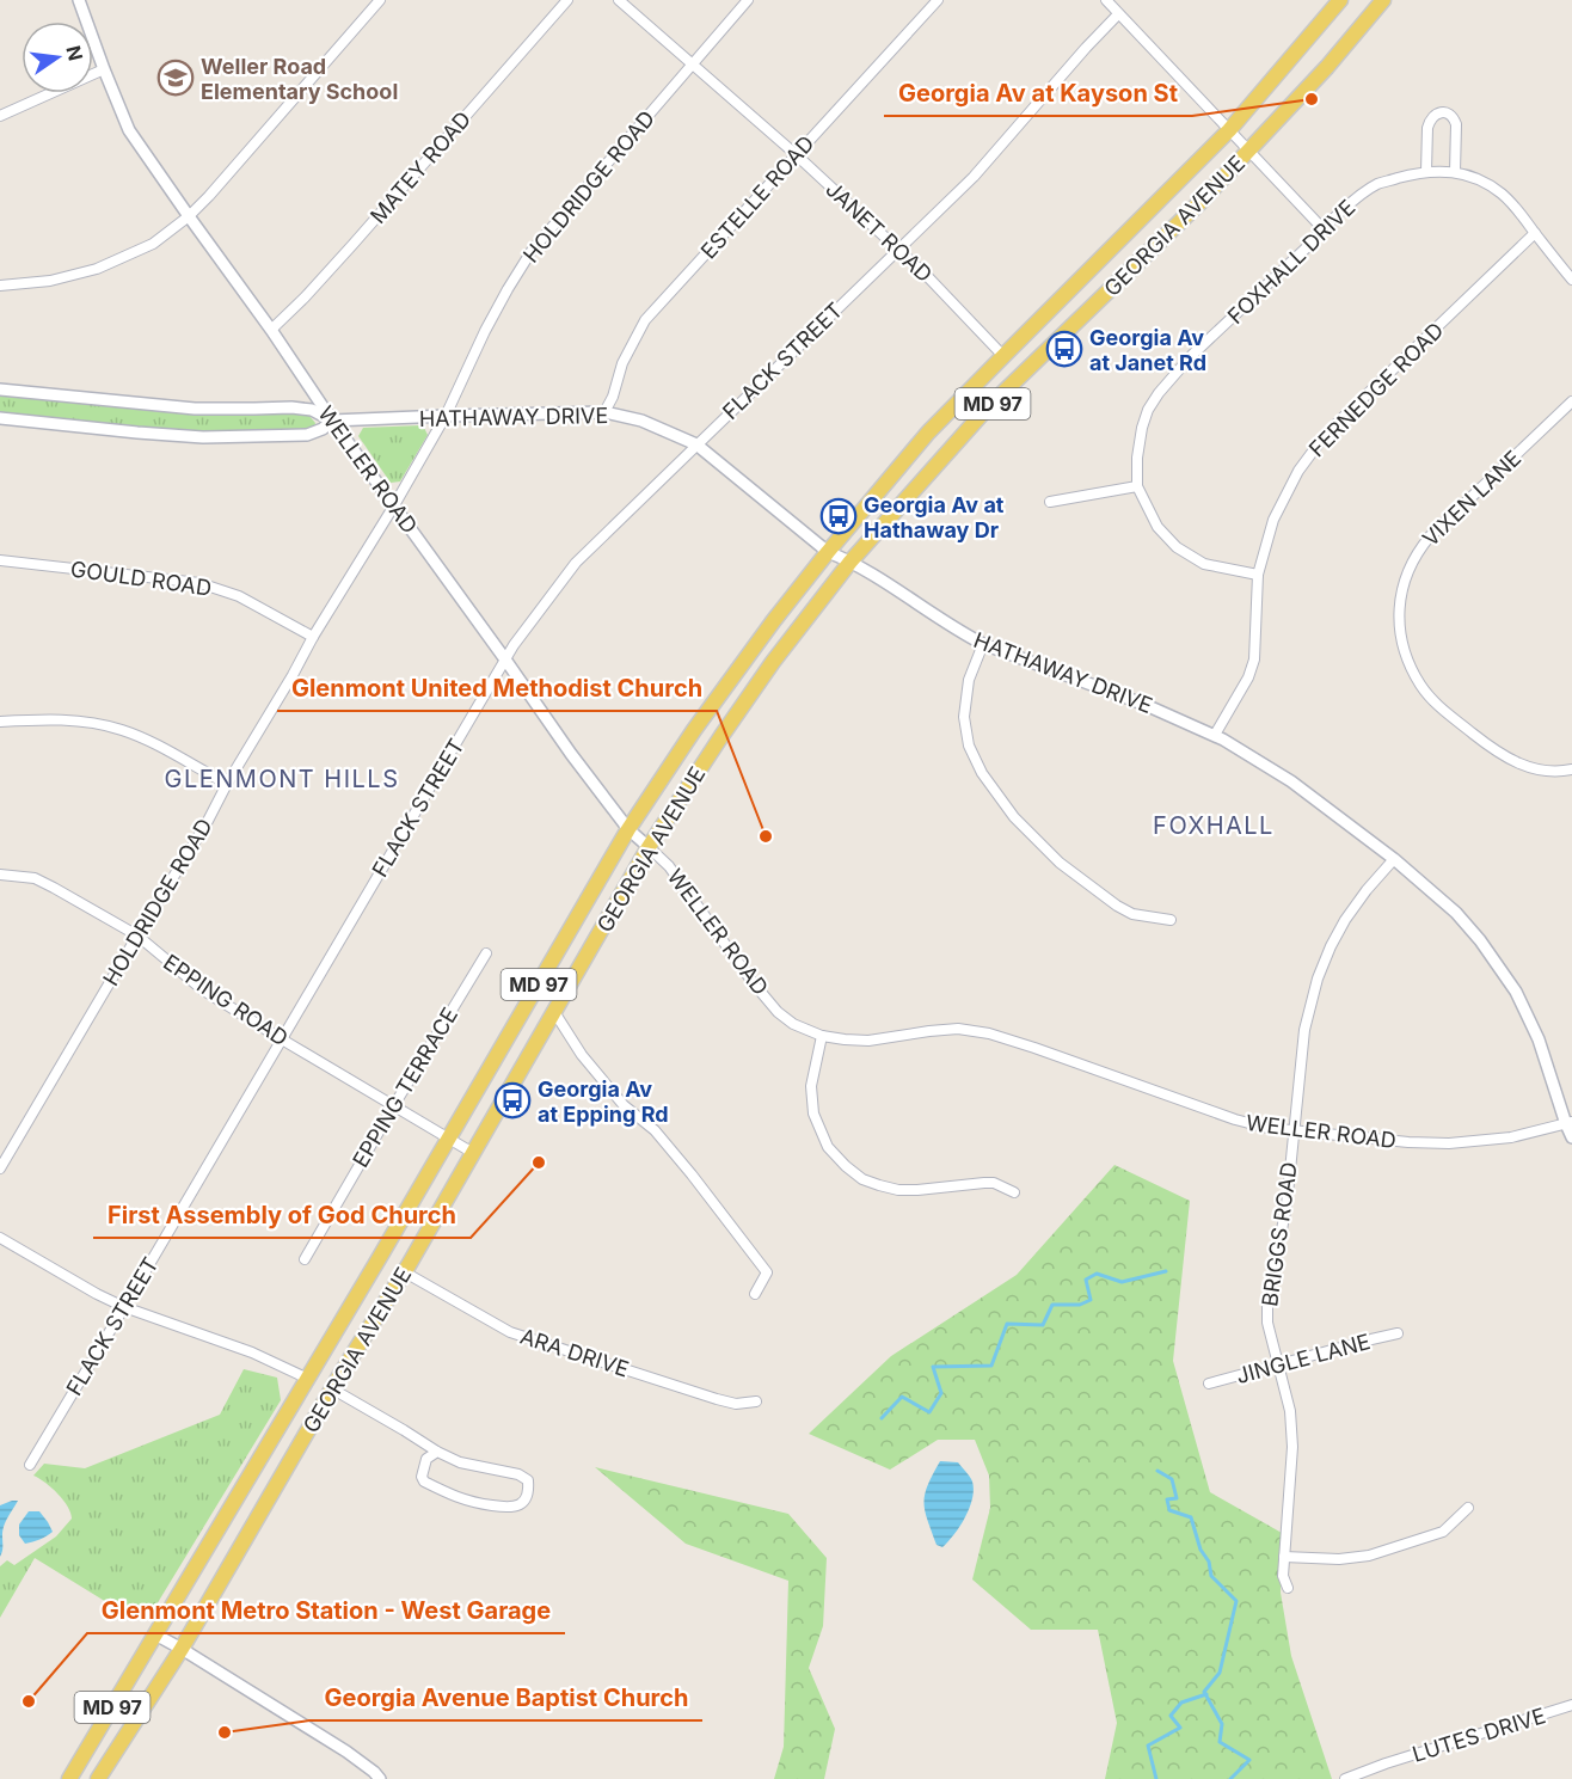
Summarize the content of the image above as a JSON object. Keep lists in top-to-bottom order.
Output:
{
  "streets": {
    "main road": ["GEORGIA AVENUE", "MD 97"],
    "street": [
      "MATEY ROAD",
      "HOLDRIDGE ROAD",
      "ESTELLE ROAD",
      "JANET ROAD",
      "FOXHALL DRIVE",
      "FLACK STREET",
      "FERNEDGE ROAD",
      "HATHAWAY DRIVE",
      "WELLER ROAD",
      "VIXEN LANE",
      "GOULD ROAD",
      "EPPING ROAD",
      "EPPING TERRACE",
      "BRIGGS ROAD",
      "ARA DRIVE",
      "JINGLE LANE",
      "LUTES DRIVE"
    ]
  },
  "crossings": [
    ["MATEY ROAD", "WELLER ROAD"],
    ["HOLDRIDGE ROAD", "JANET ROAD"],
    ["HOLDRIDGE ROAD", "HATHAWAY DRIVE"],
    ["HOLDRIDGE ROAD", "WELLER ROAD"],
    ["HOLDRIDGE ROAD", "GOULD ROAD"],
    ["HOLDRIDGE ROAD", "EPPING ROAD"],
    ["ESTELLE ROAD", "JANET ROAD"],
    ["ESTELLE ROAD", "HATHAWAY DRIVE"],
    ["GEORGIA AVENUE", "JANET ROAD"],
    ["GEORGIA AVENUE", "HATHAWAY DRIVE"],
    ["GEORGIA AVENUE", "WELLER ROAD"],
    ["GEORGIA AVENUE", "EPPING ROAD"],
    ["GEORGIA AVENUE", "ARA DRIVE"],
    ["JANET ROAD", "FLACK STREET"],
    ["FOXHALL DRIVE", "FERNEDGE ROAD"],
    ["FLACK STREET", "HATHAWAY DRIVE"],
    ["FLACK STREET", "WELLER ROAD"],
    ["FLACK STREET", "EPPING ROAD"],
    ["FERNEDGE ROAD", "HATHAWAY DRIVE"],
    ["HATHAWAY DRIVE", "WELLER ROAD"],
    ["HATHAWAY DRIVE", "BRIGGS ROAD"],
    ["WELLER ROAD", "BRIGGS ROAD"],
    ["EPPING ROAD", "EPPING TERRACE"],
    ["BRIGGS ROAD", "JINGLE LANE"]
  ],
  "districts": ["GLENMONT HILLS", "FOXHALL"],
  "places": {
    "school or university": ["Weller Road Elementary School"],
    "other": [
      "Georgia Av at Kayson St",
      "Glenmont United Methodist Church",
      "First Assembly of God Church",
      "Glenmont Metro Station - West Garage",
      "Georgia Avenue Baptist Church"
    ],
    "bus stop": ["Georgia Av at Janet Rd", "Georgia Av at Hathaway Dr", "Georgia Av at Epping Rd"]
  },
  "north": "right"
}
